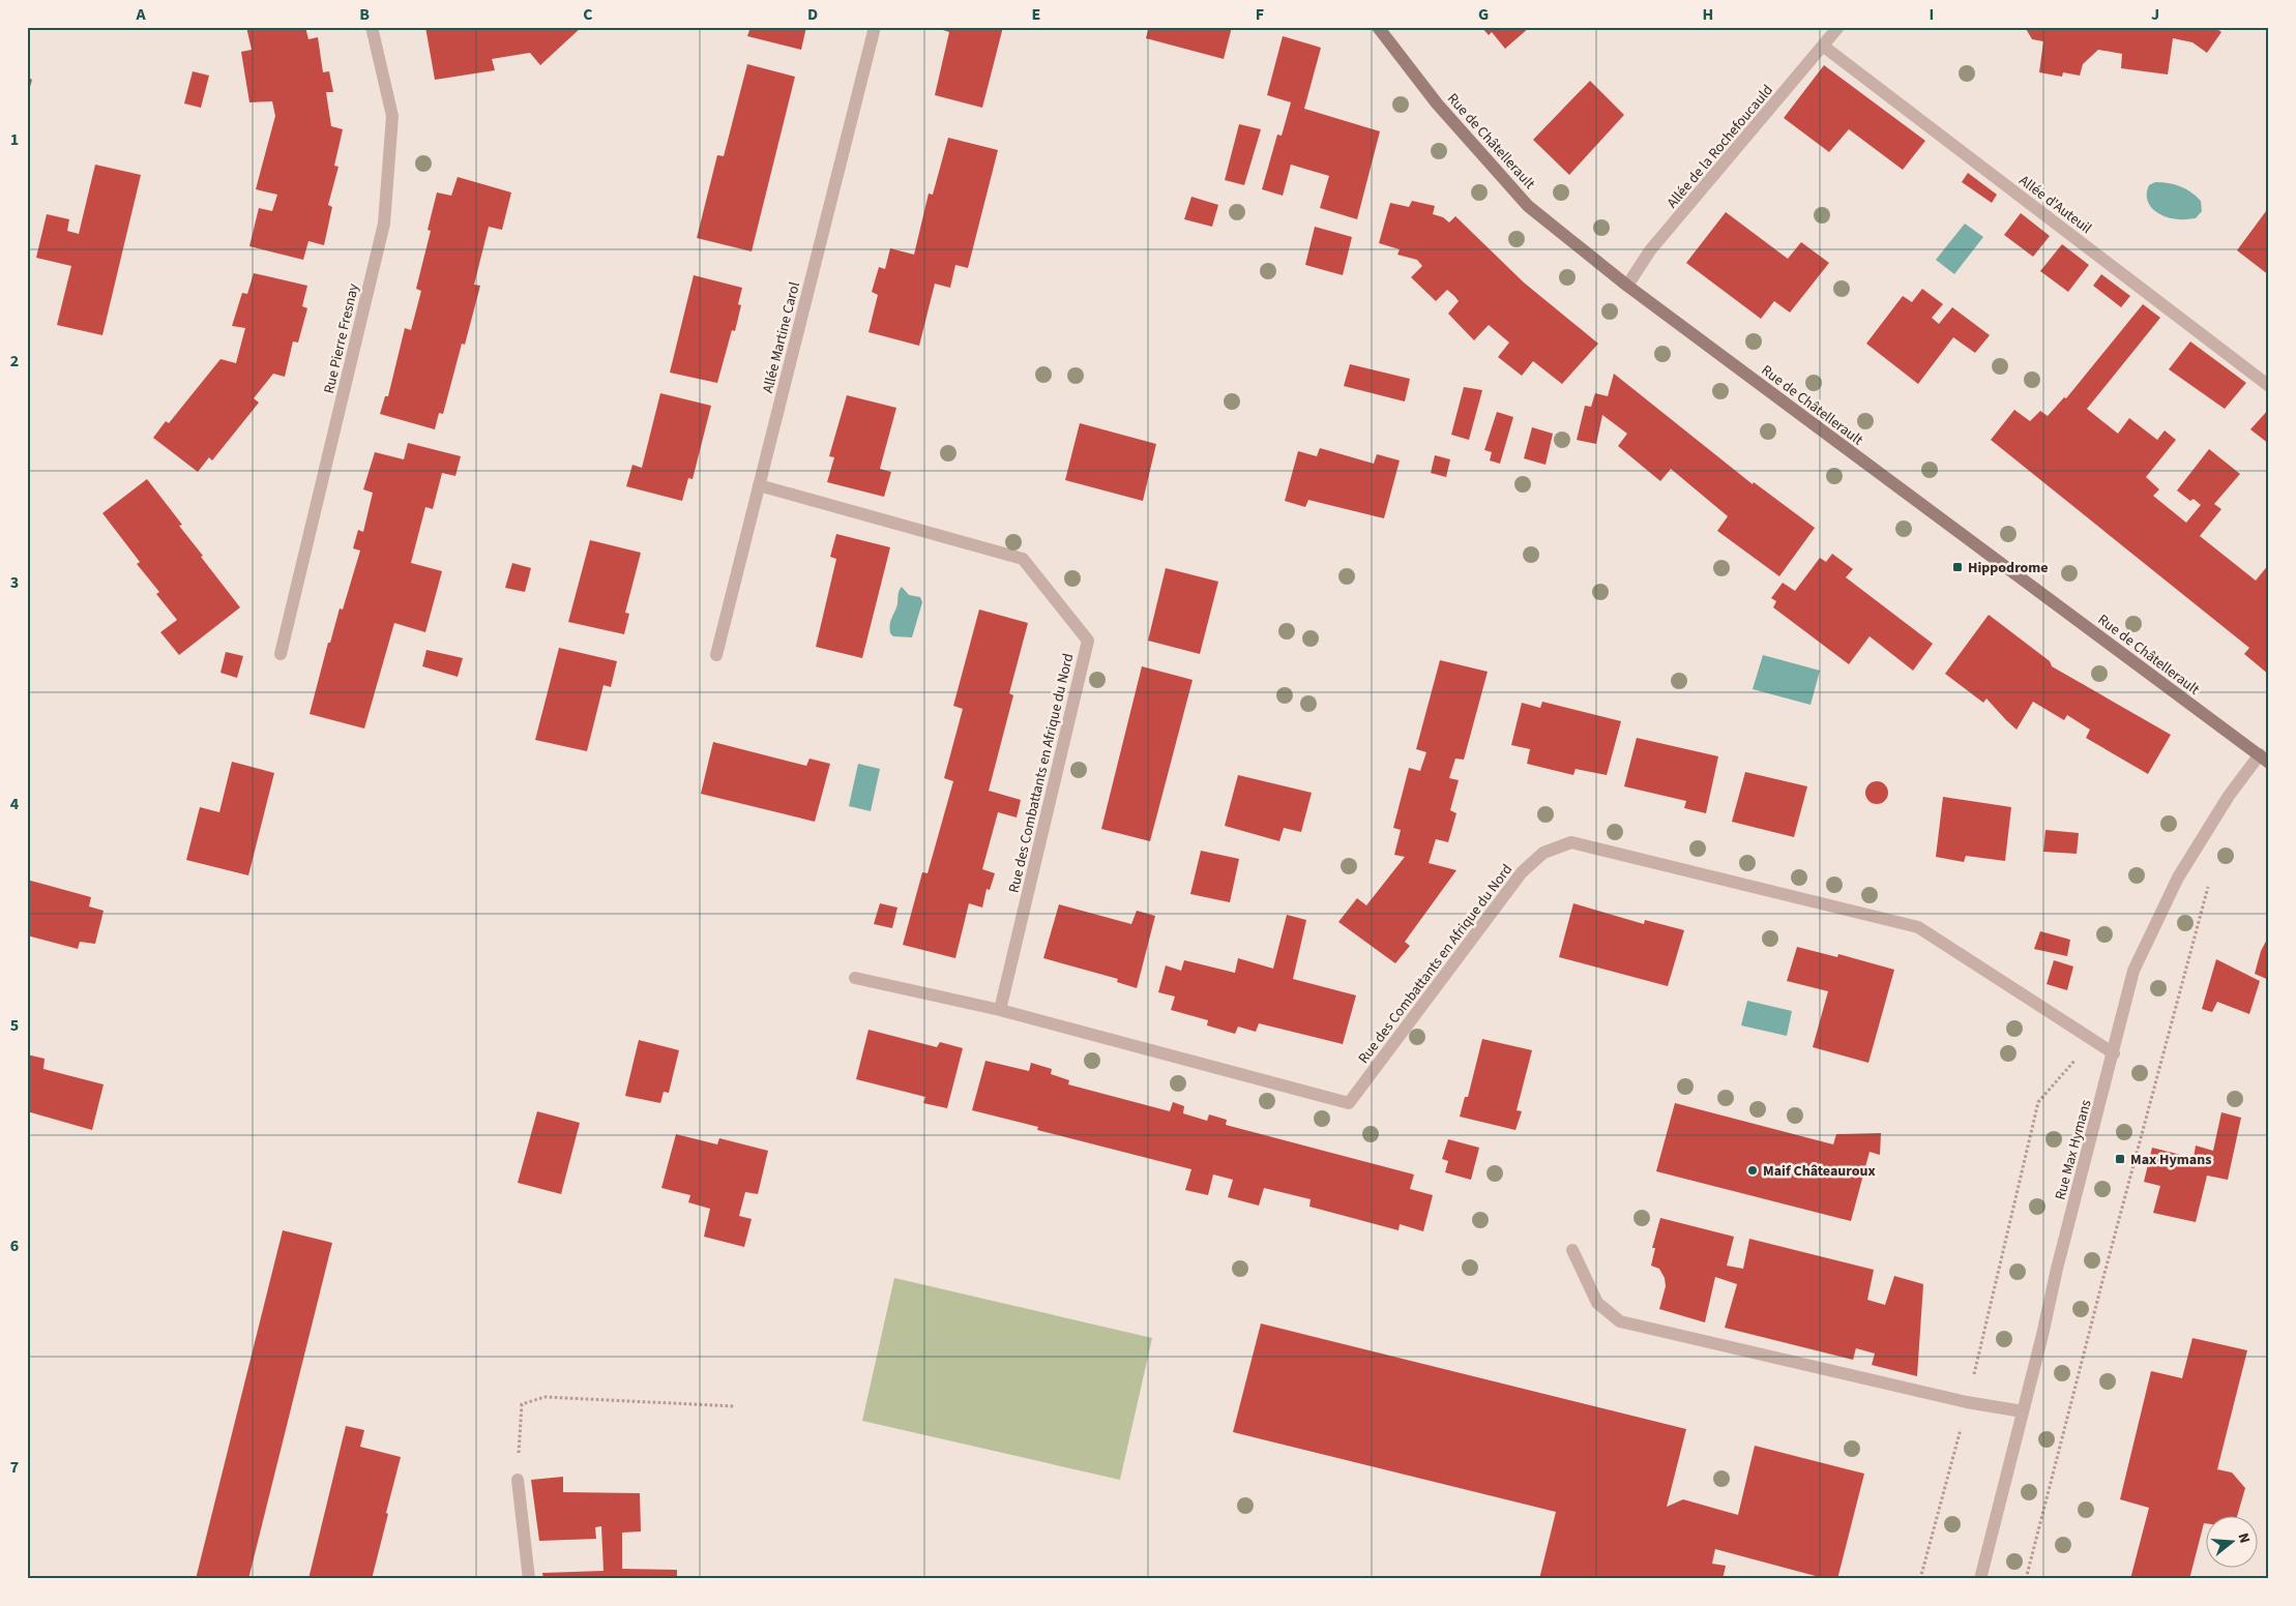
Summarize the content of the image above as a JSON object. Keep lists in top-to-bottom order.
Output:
{
  "streets": {
    "main road": ["Rue de Châtellerault"],
    "street": [
      "Allée de la Rochefoucauld",
      "Allée d'Auteuil",
      "Allée Martine Carol",
      "Rue Pierre Fresnay",
      "Rue des Combattants en Afrique du Nord",
      "Rue Max Hymans"
    ]
  },
  "crossings": [
    ["Rue de Châtellerault", "Allée de la Rochefoucauld"],
    ["Rue de Châtellerault", "Rue Max Hymans"],
    ["Allée de la Rochefoucauld", "Allée d'Auteuil"],
    ["Allée Martine Carol", "Rue des Combattants en Afrique du Nord"],
    ["Rue des Combattants en Afrique du Nord", "Rue Max Hymans"]
  ],
  "places": {
    "transit": ["Hippodrome", "Max Hymans"],
    "other": ["Maif Châteauroux"]
  },
  "north": "right",
  "grid": {
    "columns": [
      "A",
      "B",
      "C",
      "D",
      "E",
      "F",
      "G",
      "H",
      "I",
      "J"
    ],
    "rows": [
      "1",
      "2",
      "3",
      "4",
      "5",
      "6",
      "7"
    ]
  }
}
